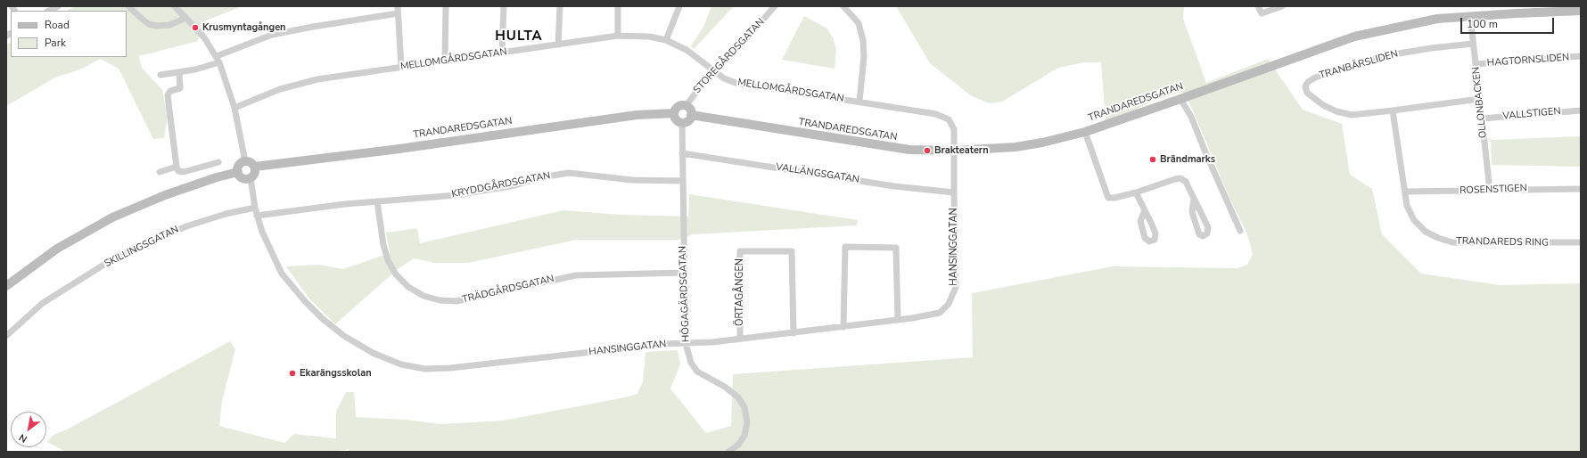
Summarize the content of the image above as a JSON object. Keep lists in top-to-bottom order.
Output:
{
  "streets": {
    "street": [
      "STOREGÅRDSGATAN",
      "MELLOMGÅRDSGATAN",
      "HAGTORNSLIDEN",
      "TRANBÄRSLIDEN",
      "TRANDAREDSGATAN",
      "OLLONBACKEN",
      "VALLSTIGEN",
      "VALLÄNGSGATAN",
      "KRYDDGÅRDSGATAN",
      "ROSENSTIGEN",
      "TRANDAREDS RING",
      "SKILLINGSGATAN",
      "HANSINGGATAN",
      "TRÄDGÅRDSGATAN",
      "ÖRTAGÅNGEN",
      "HÖGAGÄRDSGATAN"
    ]
  },
  "crossings": [
    ["STOREGÅRDSGATAN", "MELLOMGÅRDSGATAN"],
    ["STOREGÅRDSGATAN", "TRANDAREDSGATAN"],
    ["STOREGÅRDSGATAN", "HÖGAGÄRDSGATAN"],
    ["MELLOMGÅRDSGATAN", "TRANDAREDSGATAN"],
    ["MELLOMGÅRDSGATAN", "HANSINGGATAN"],
    ["HAGTORNSLIDEN", "OLLONBACKEN"],
    ["TRANBÄRSLIDEN", "OLLONBACKEN"],
    ["TRANBÄRSLIDEN", "TRANDAREDS RING"],
    ["TRANDAREDSGATAN", "OLLONBACKEN"],
    ["TRANDAREDSGATAN", "HANSINGGATAN"],
    ["TRANDAREDSGATAN", "HÖGAGÄRDSGATAN"],
    ["OLLONBACKEN", "VALLSTIGEN"],
    ["OLLONBACKEN", "ROSENSTIGEN"],
    ["VALLÄNGSGATAN", "HANSINGGATAN"],
    ["VALLÄNGSGATAN", "HÖGAGÄRDSGATAN"],
    ["KRYDDGÅRDSGATAN", "HANSINGGATAN"],
    ["KRYDDGÅRDSGATAN", "TRÄDGÅRDSGATAN"],
    ["KRYDDGÅRDSGATAN", "HÖGAGÄRDSGATAN"],
    ["ROSENSTIGEN", "TRANDAREDS RING"],
    ["SKILLINGSGATAN", "HANSINGGATAN"],
    ["HANSINGGATAN", "ÖRTAGÅNGEN"],
    ["HANSINGGATAN", "HÖGAGÄRDSGATAN"],
    ["TRÄDGÅRDSGATAN", "HÖGAGÄRDSGATAN"]
  ],
  "districts": ["HULTA"],
  "places": [
    "Krusmyntagången",
    "Brakteatern",
    "Brändmarks",
    "Ekarängsskolan"
  ],
  "legend": ["Road", "Park"],
  "scale_bar": "100 m",
  "north": "bottom left"
}
